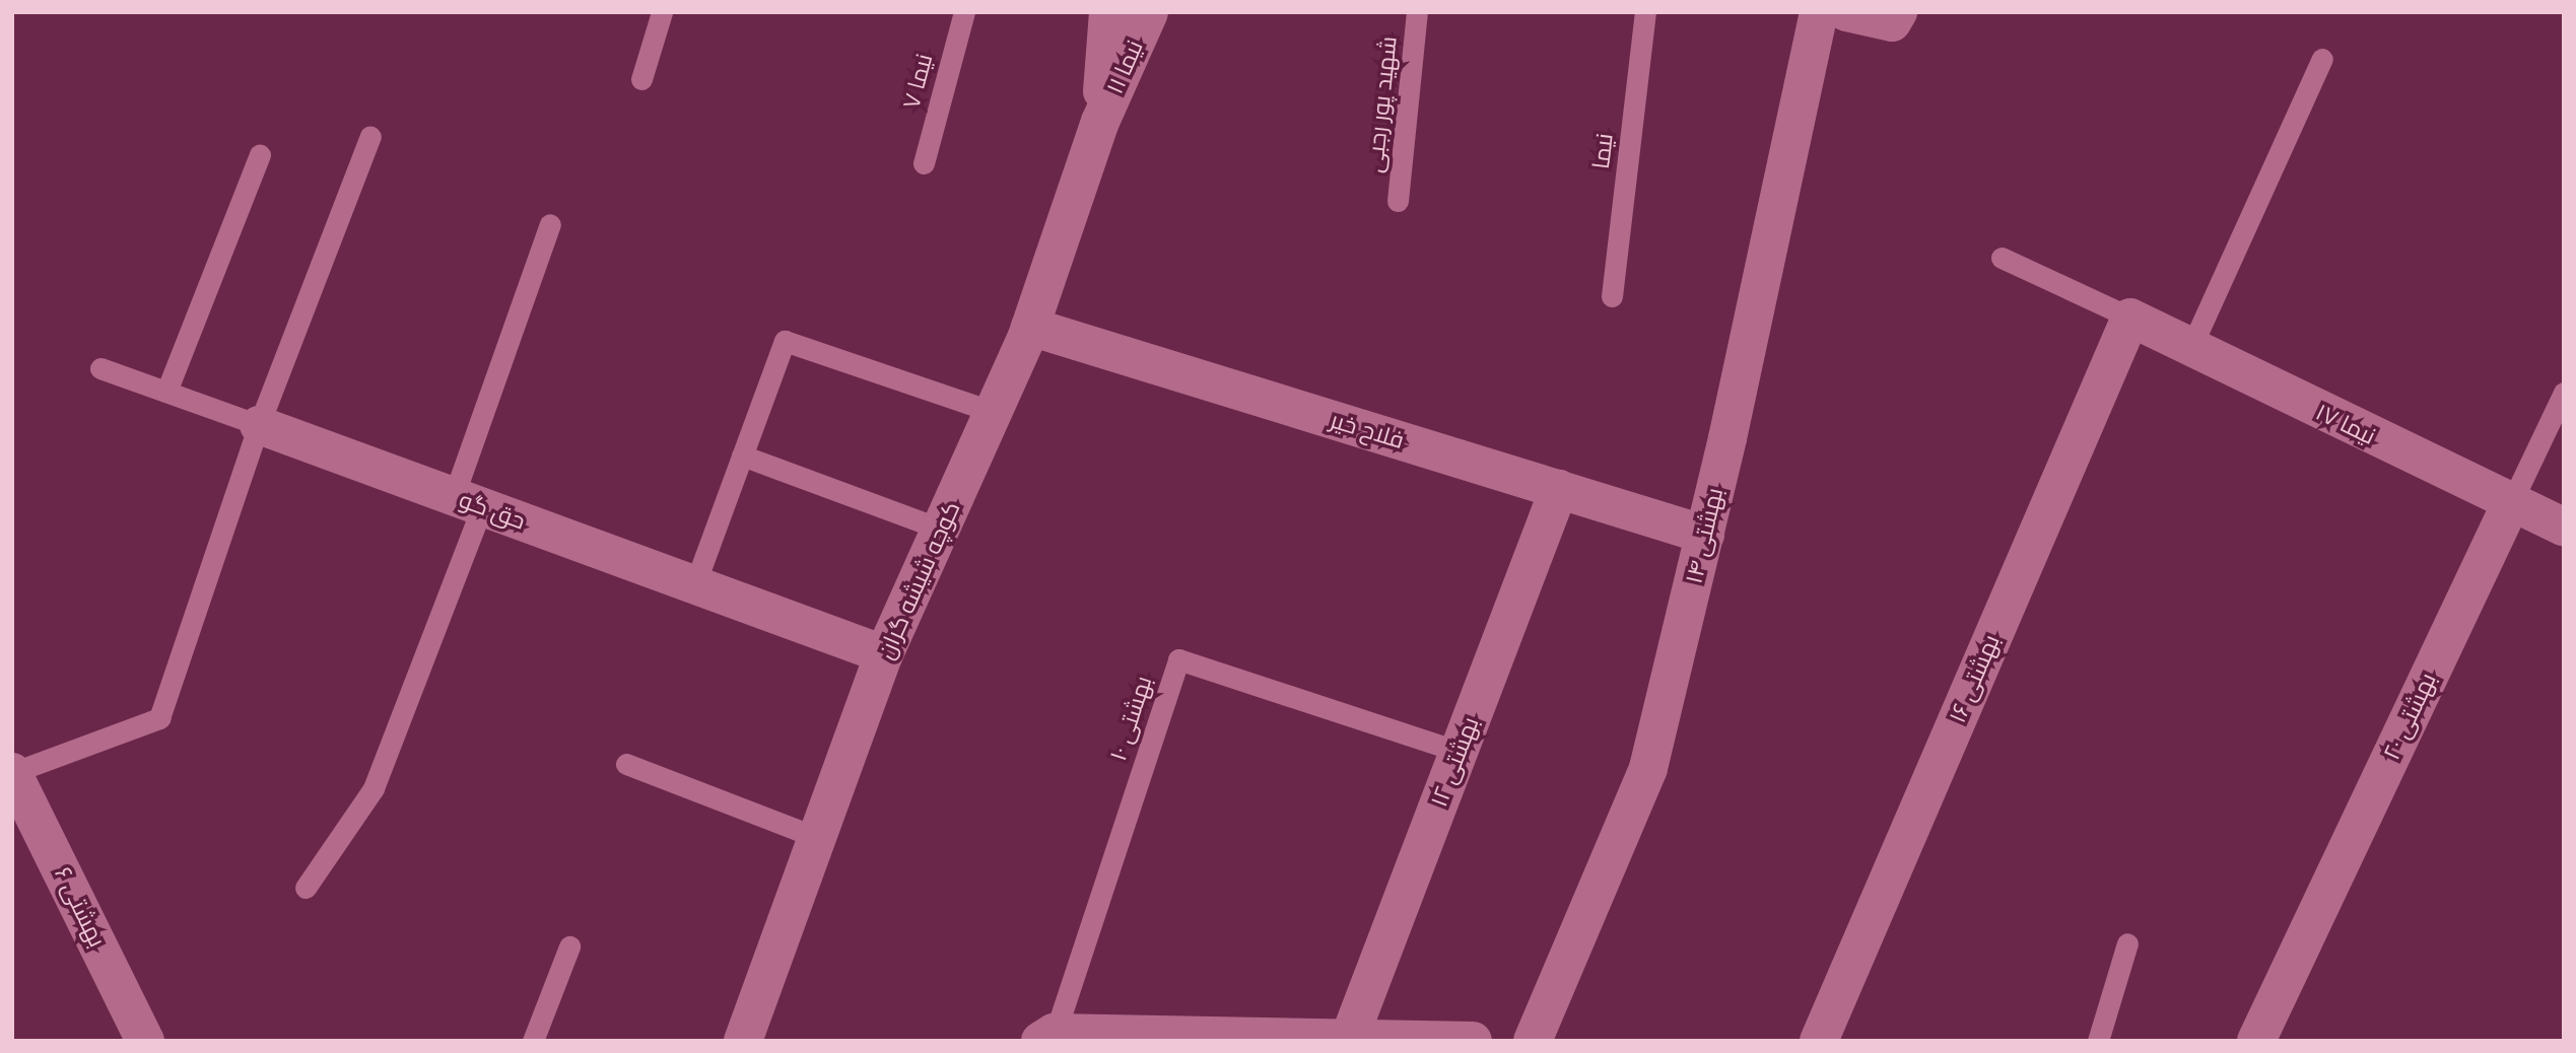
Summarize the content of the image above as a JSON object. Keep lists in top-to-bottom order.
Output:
{
  "streets": {
    "street": [
      "نیما ۱۱",
      "نیما ۱۷",
      "فلاح خیر",
      "حق گو",
      "بهشتی ۱۴",
      "کوچه شیشه گران",
      "بهشتی ۱۶",
      "بهشتی ۲۰",
      "بهشتی ۱۲",
      "بهشتی ۶"
    ],
    "lane": [
      "نیما ۷",
      "شهید پور رجبی",
      "نیما",
      "بهشتی ۱۰"
    ]
  },
  "crossings": [
    ["نیما ۱۱", "کوچه شیشه گران"],
    ["نیما ۱۷", "بهشتی ۱۶"],
    ["نیما ۱۷", "بهشتی ۲۰"],
    ["فلاح خیر", "بهشتی ۱۴"],
    ["فلاح خیر", "کوچه شیشه گران"],
    ["فلاح خیر", "بهشتی ۱۲"],
    ["حق گو", "کوچه شیشه گران"],
    ["بهشتی ۱۰", "بهشتی ۱۲"]
  ]
}
